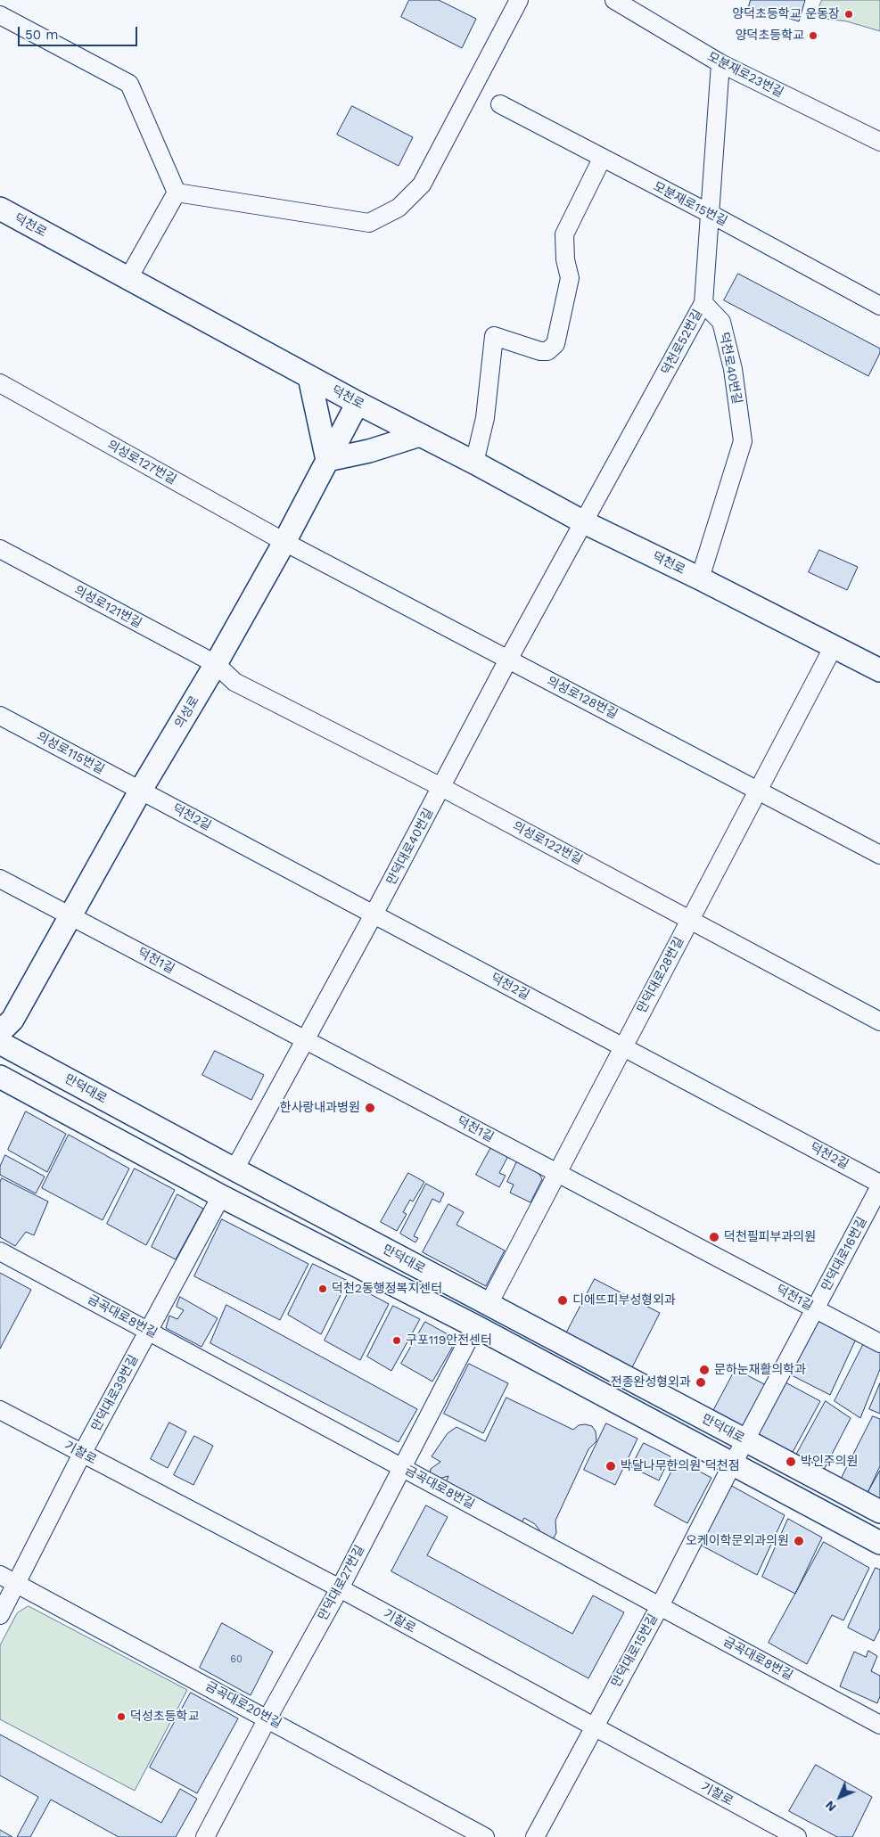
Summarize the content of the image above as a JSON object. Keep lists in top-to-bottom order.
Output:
{
  "streets": {
    "main road": ["덕천로", "의성로", "만덕대로"],
    "street": [
      "모분재로23번길",
      "모분재로15번길",
      "덕천로52번길",
      "덕천로40번길",
      "의성로127번길",
      "의성로121번길",
      "의성로128번길",
      "의성로115번길",
      "덕천2길",
      "의성로122번길",
      "만덕대로40번길",
      "덕천1길",
      "만덕대로28번길",
      "만덕대로16번길",
      "금곡대로8번길",
      "만덕대로39번길",
      "기찰로",
      "만덕대로27번길",
      "만덕대로15번길",
      "금곡대로20번길"
    ]
  },
  "crossings": [
    ["모분재로23번길", "덕천로52번길"],
    ["모분재로15번길", "덕천로52번길"],
    ["덕천로", "덕천로52번길"],
    ["덕천로", "덕천로40번길"],
    ["덕천로", "의성로"],
    ["덕천로", "만덕대로40번길"],
    ["덕천로", "만덕대로28번길"],
    ["덕천로52번길", "덕천로40번길"],
    ["덕천로52번길", "만덕대로40번길"],
    ["의성로127번길", "의성로128번길"],
    ["의성로127번길", "의성로"],
    ["의성로121번길", "의성로"],
    ["의성로121번길", "의성로122번길"],
    ["의성로128번길", "의성로"],
    ["의성로128번길", "만덕대로40번길"],
    ["의성로128번길", "만덕대로28번길"],
    ["의성로", "의성로115번길"],
    ["의성로", "덕천2길"],
    ["의성로", "의성로122번길"],
    ["의성로", "덕천1길"],
    ["의성로", "만덕대로"],
    ["의성로115번길", "덕천2길"],
    ["덕천2길", "만덕대로40번길"],
    ["덕천2길", "만덕대로28번길"],
    ["덕천2길", "만덕대로16번길"],
    ["의성로122번길", "만덕대로40번길"],
    ["의성로122번길", "만덕대로28번길"],
    ["만덕대로40번길", "덕천1길"],
    ["만덕대로40번길", "만덕대로"],
    ["덕천1길", "만덕대로28번길"],
    ["덕천1길", "만덕대로16번길"],
    ["만덕대로28번길", "만덕대로"],
    ["만덕대로", "만덕대로16번길"],
    ["만덕대로16번길", "만덕대로15번길"],
    ["금곡대로8번길", "만덕대로39번길"],
    ["금곡대로8번길", "만덕대로27번길"],
    ["금곡대로8번길", "만덕대로15번길"],
    ["만덕대로39번길", "기찰로"],
    ["만덕대로39번길", "금곡대로20번길"],
    ["기찰로", "만덕대로27번길"],
    ["기찰로", "만덕대로15번길"],
    ["만덕대로27번길", "금곡대로20번길"]
  ],
  "places": [
    "양덕초등학교 운동장",
    "양덕초등학교",
    "한사랑내과병원",
    "덕천필피부과의원",
    "덕천2동행정복지센터",
    "디에뜨피부성형외과",
    "구포119안전센터",
    "문하눈재활의학과",
    "전종완성형외과",
    "박인주의원",
    "박달나무한의원 덕천점",
    "오케이학문외과의원",
    "덕성초등학교"
  ],
  "house_numbers": ["60"],
  "scale_bar": "50 m",
  "north": "bottom left"
}
